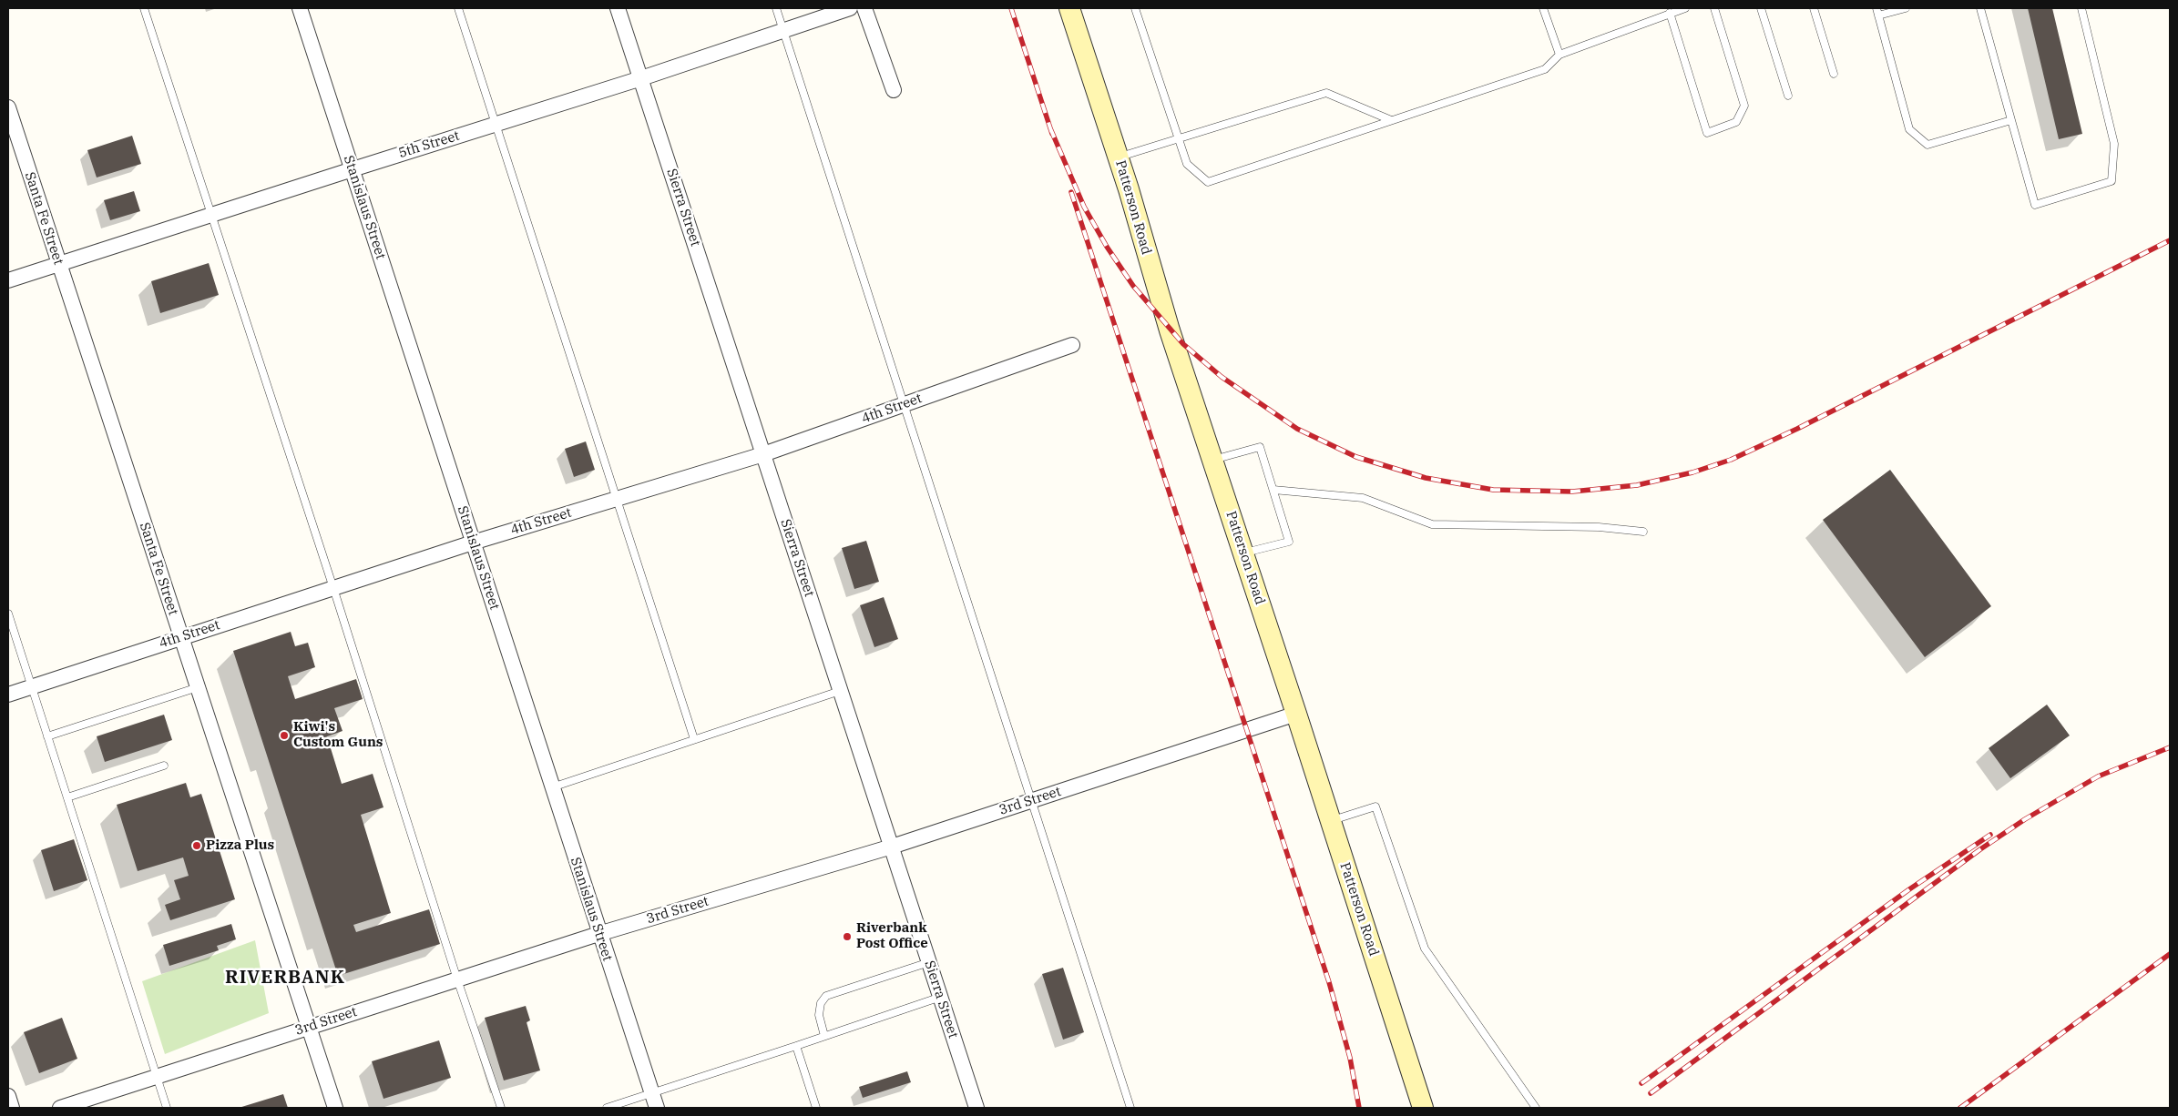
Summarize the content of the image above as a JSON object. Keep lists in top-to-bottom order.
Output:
{
  "streets": {
    "main road": ["Patterson Road"],
    "street": [
      "5th Street",
      "Stanislaus Street",
      "Sierra Street",
      "Santa Fe Street",
      "4th Street",
      "3rd Street"
    ]
  },
  "crossings": [
    ["5th Street", "Stanislaus Street"],
    ["5th Street", "Sierra Street"],
    ["5th Street", "Santa Fe Street"],
    ["Stanislaus Street", "4th Street"],
    ["Stanislaus Street", "3rd Street"],
    ["Sierra Street", "4th Street"],
    ["Sierra Street", "3rd Street"],
    ["Patterson Road", "3rd Street"],
    ["Santa Fe Street", "4th Street"],
    ["Santa Fe Street", "3rd Street"]
  ],
  "districts": ["RIVERBANK"],
  "places": ["Kiwi's Custom Guns", "Pizza Plus", "Riverbank Post Office"]
}
